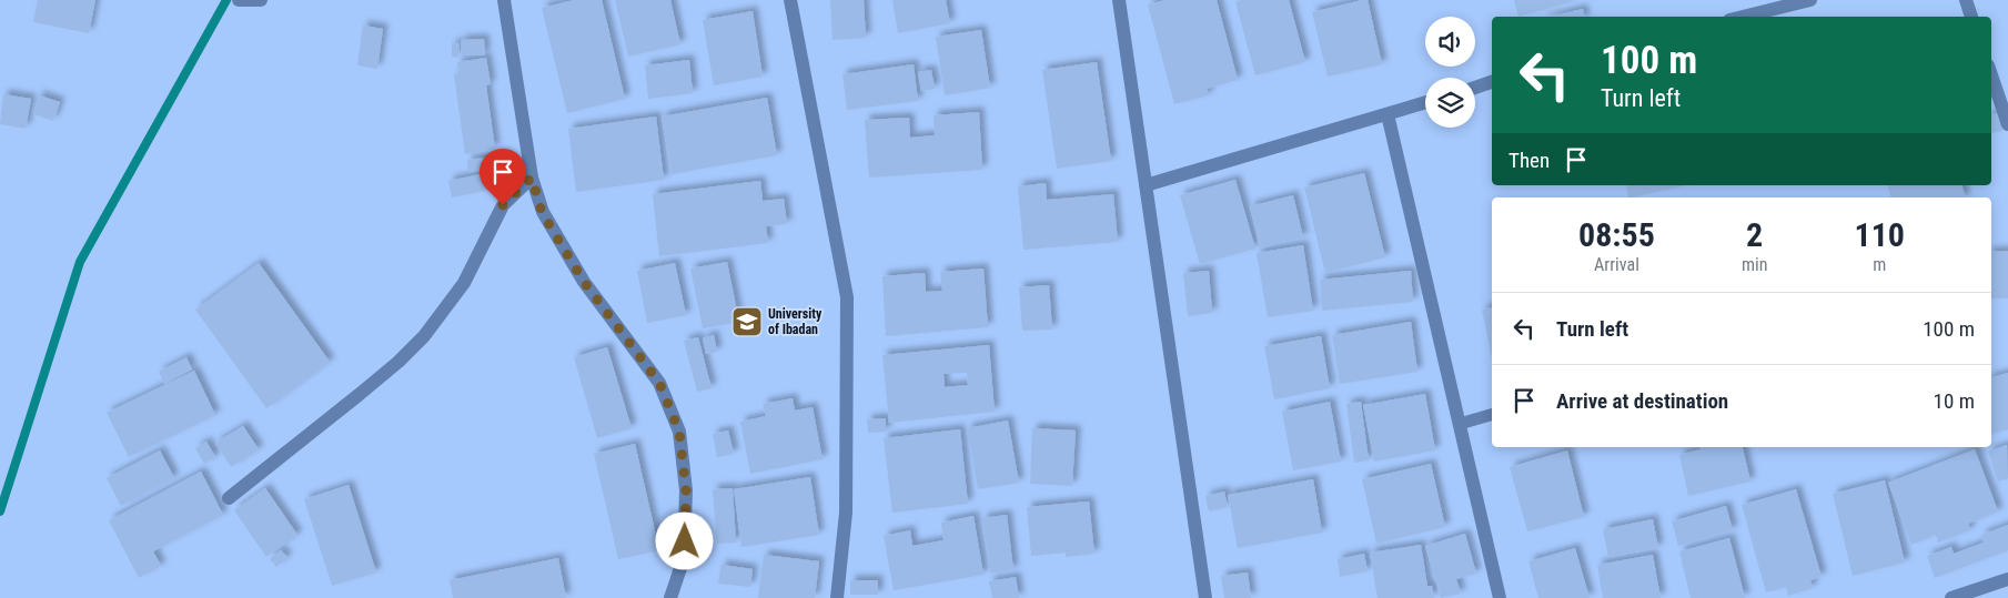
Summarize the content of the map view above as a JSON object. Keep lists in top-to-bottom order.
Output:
{
  "places": {
    "school or university": ["University of Ibadan"]
  },
  "page": {
    "turn": ["100 m", "Turn left"],
    "then": "Then",
    "eta": [
      "08:55",
      "Arrival",
      "2",
      "min",
      "110",
      "m"
    ],
    "list": [
      {
        "name": "Turn left",
        "value": "100 m"
      },
      {
        "name": "Arrive at destination",
        "value": "10 m"
      }
    ]
  }
}
